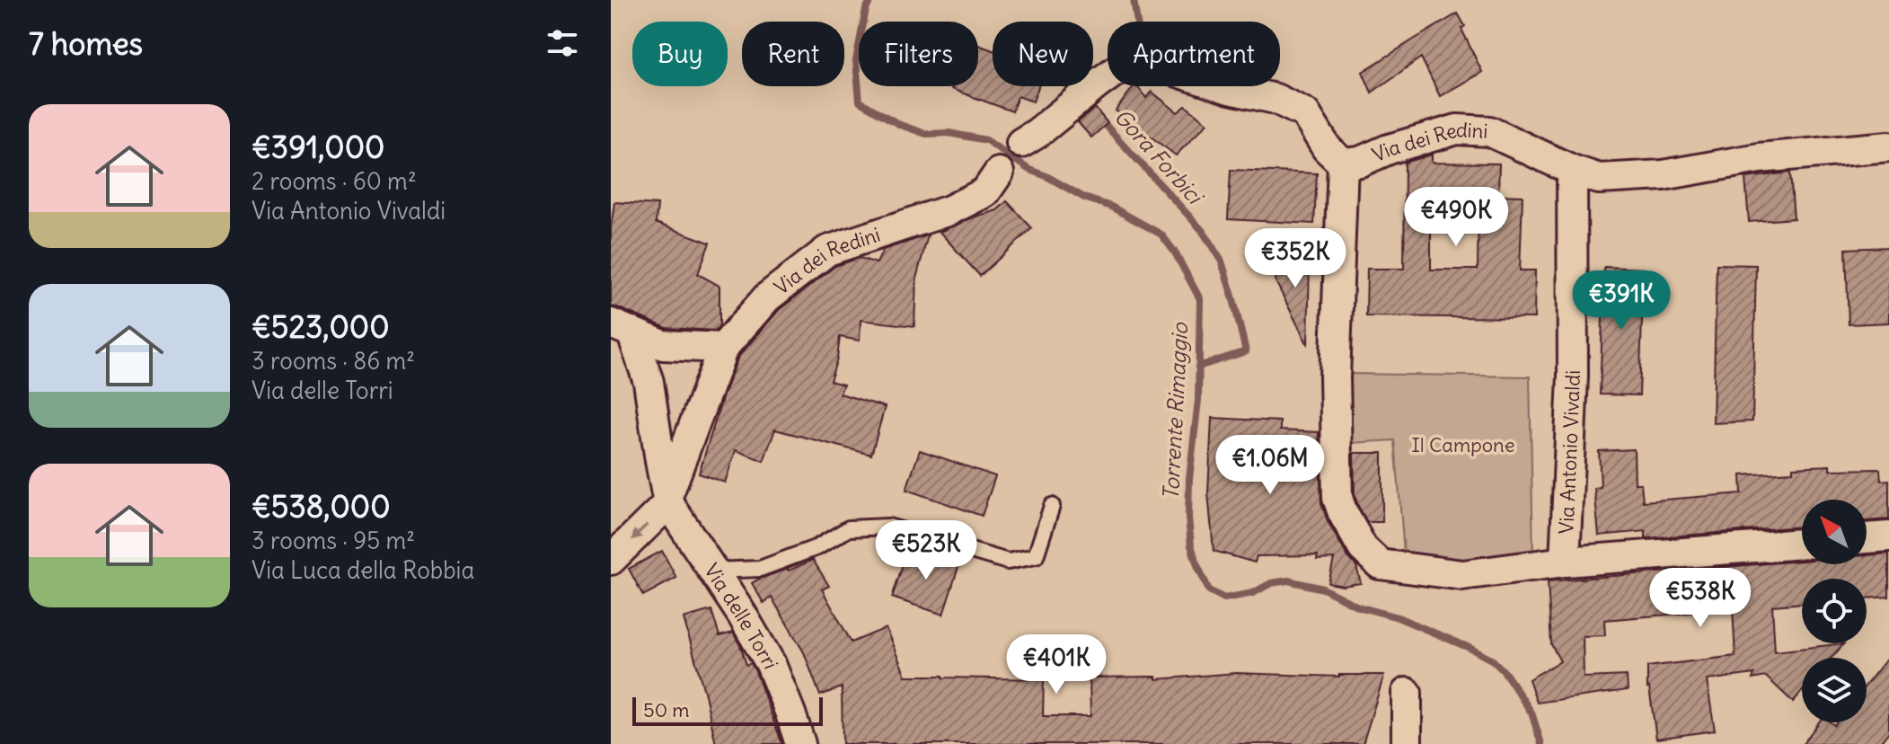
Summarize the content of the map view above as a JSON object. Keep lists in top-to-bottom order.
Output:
{
  "streets": {
    "street": ["Via dei Redini", "Via Antonio Vivaldi", "Via delle Torri"]
  },
  "crossings": [
    ["Via dei Redini", "Via Antonio Vivaldi"]
  ],
  "water": ["Gora Forbici", "Torrente Rimaggio"],
  "parks": ["Il Campone"],
  "scale_bar": "50 m",
  "north": "top left",
  "page": {
    "heading": "7 homes",
    "chip": [
      "Buy",
      "Rent",
      "Filters",
      "New",
      "Apartment"
    ],
    "list": [
      {
        "name": "€391,000",
        "note": "2 rooms · 60 m² · Via Antonio Vivaldi"
      },
      {
        "name": "€523,000",
        "note": "3 rooms · 86 m² · Via delle Torri"
      },
      {
        "name": "€538,000",
        "note": "3 rooms · 95 m² · Via Luca della Robbia"
      }
    ],
    "price": [
      "€490K",
      "€352K",
      "€391K",
      "€1.06M",
      "€523K",
      "€538K",
      "€401K"
    ],
    "scale": "50 m"
  }
}
